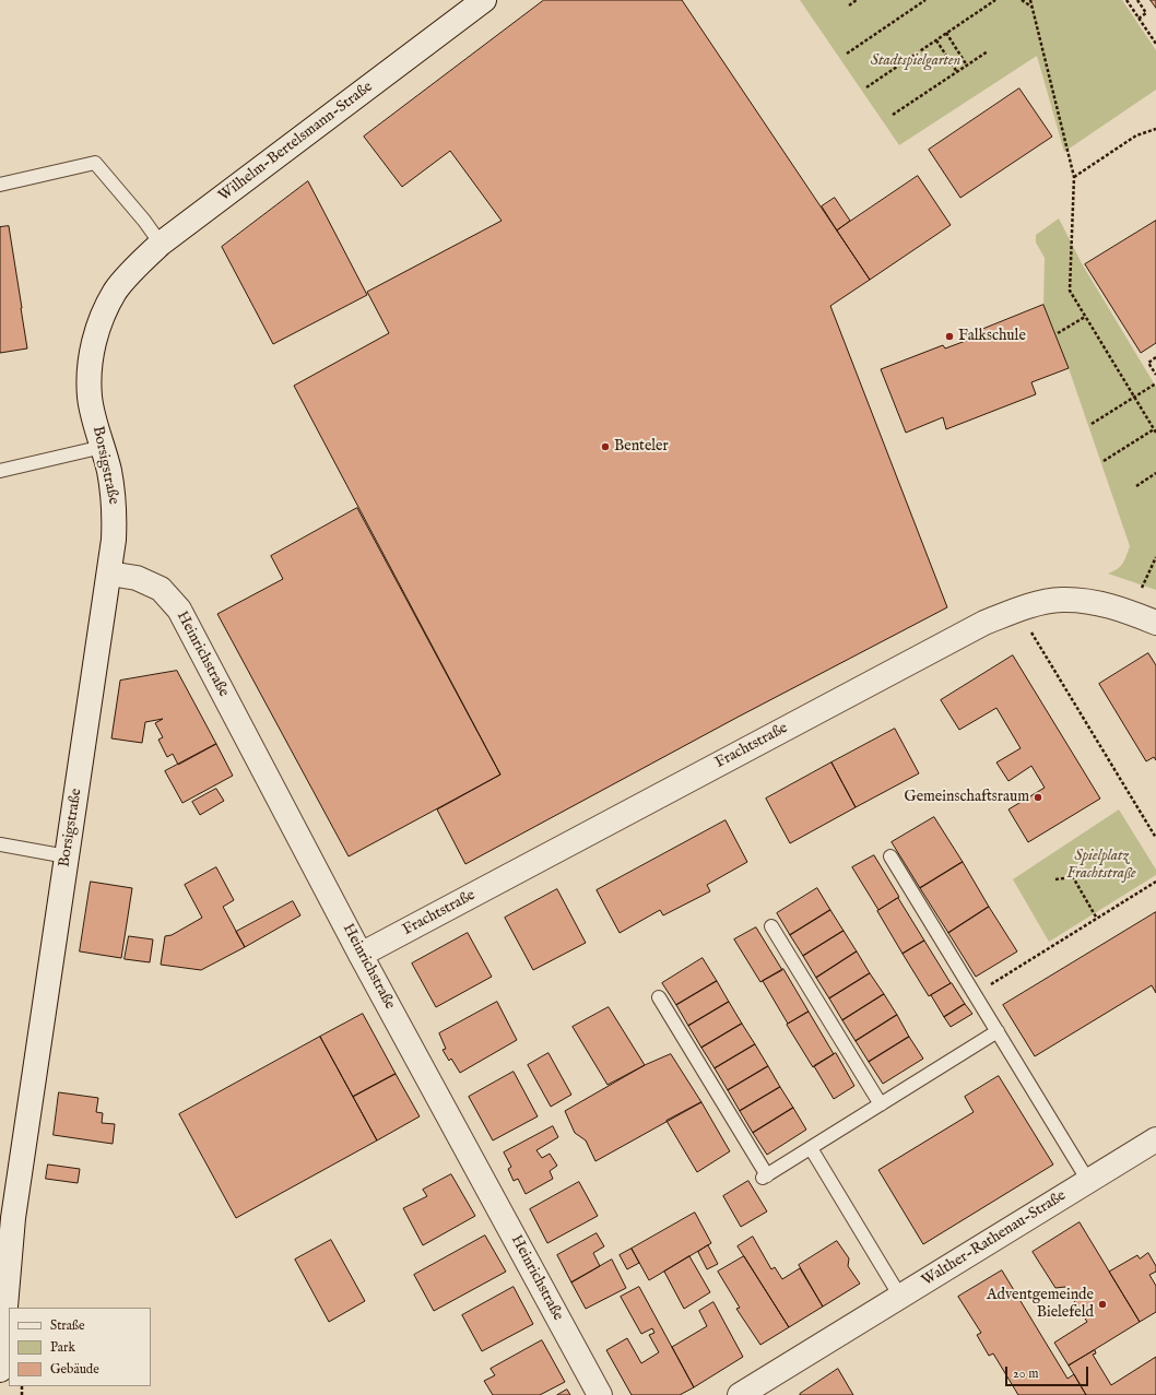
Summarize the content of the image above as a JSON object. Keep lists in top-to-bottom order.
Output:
{
  "streets": {
    "street": [
      "Wilhelm-Bertelsmann-Straße",
      "Borsigstraße",
      "Heinrichstraße",
      "Frachtstraße",
      "Walther-Rathenau-Straße"
    ]
  },
  "crossings": [
    ["Wilhelm-Bertelsmann-Straße", "Borsigstraße"],
    ["Borsigstraße", "Heinrichstraße"],
    ["Heinrichstraße", "Frachtstraße"]
  ],
  "parks": ["Stadtspielgarten", "Spielplatz Frachtstraße"],
  "places": [
    "Falkschule",
    "Benteler",
    "Gemeinschaftsraum",
    "Adventgemeinde Bielefeld"
  ],
  "legend": ["Straße", "Park", "Gebäude"],
  "scale_bar": "20 m"
}
